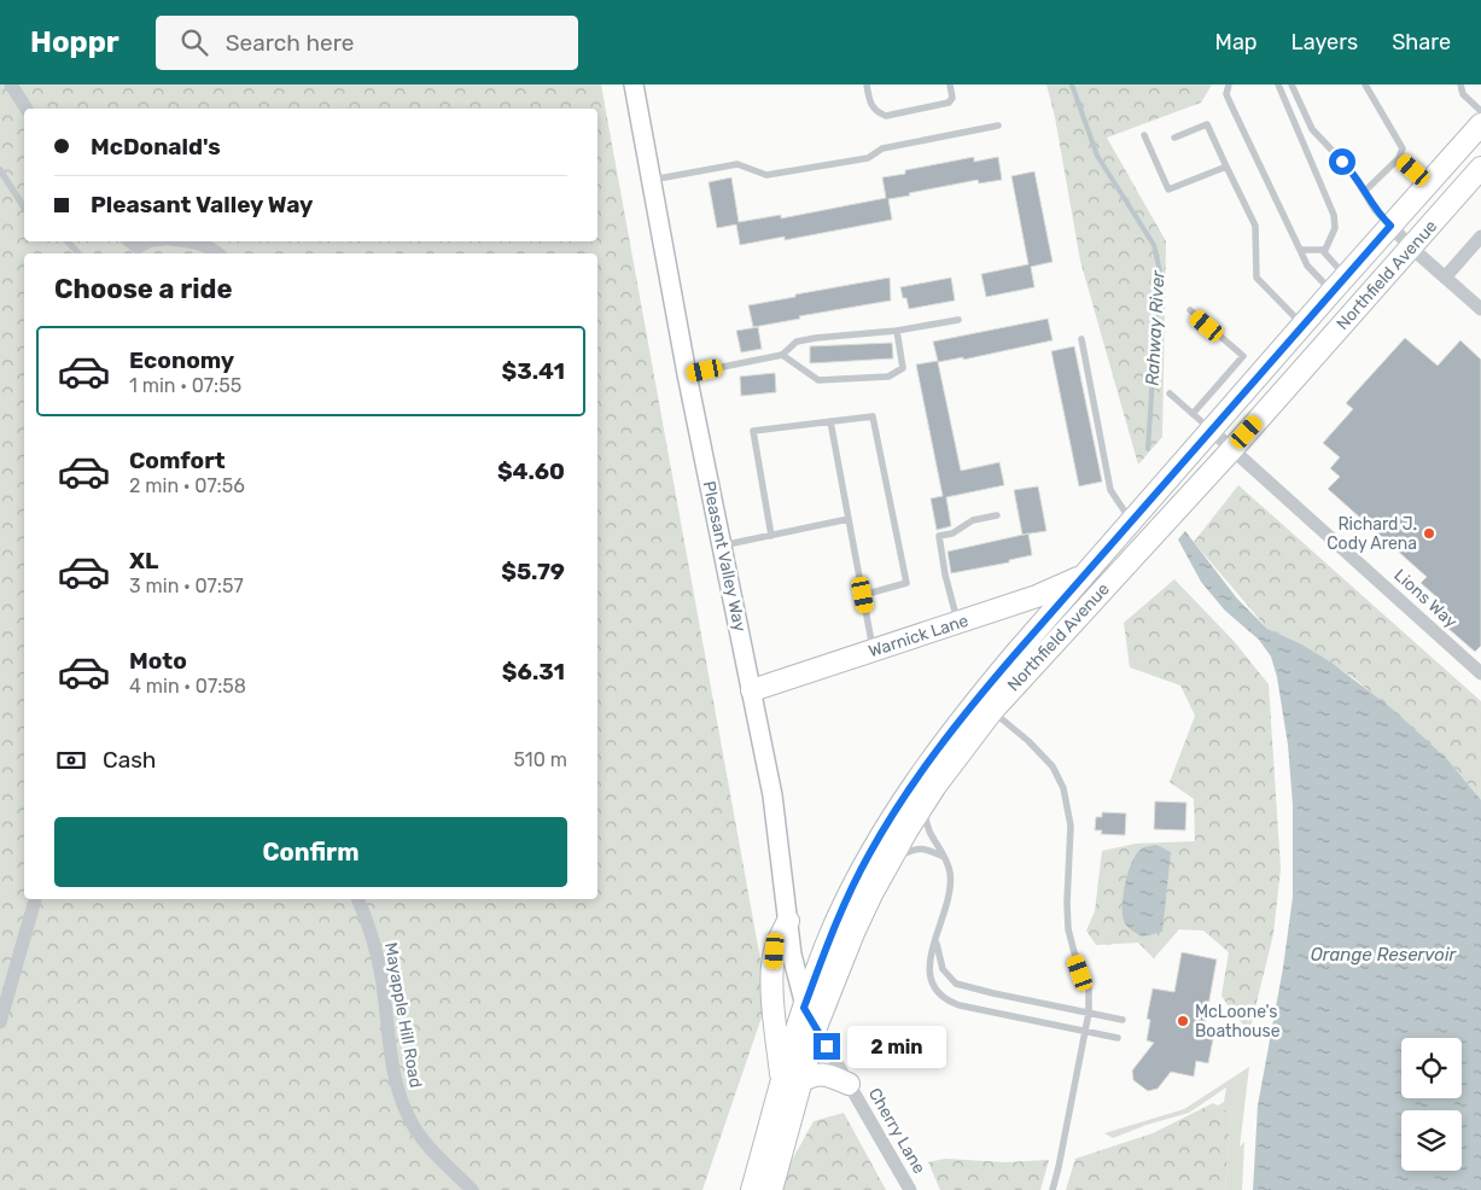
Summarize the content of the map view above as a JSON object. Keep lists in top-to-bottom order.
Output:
{
  "streets": {
    "main road": ["Northfield Avenue", "Pleasant Valley Way", "Warnick Lane"],
    "street": ["Lions Way", "Mayapple Hill Road", "Cherry Lane"]
  },
  "crossings": [
    ["Northfield Avenue", "Pleasant Valley Way"],
    ["Northfield Avenue", "Lions Way"],
    ["Northfield Avenue", "Warnick Lane"],
    ["Northfield Avenue", "Cherry Lane"],
    ["Pleasant Valley Way", "Warnick Lane"],
    ["Pleasant Valley Way", "Cherry Lane"]
  ],
  "water": ["Rahway River", "Orange Reservoir"],
  "places": ["Richard J. Cody Arena", "McLoone's Boathouse"],
  "page": {
    "header": "Hoppr",
    "search": "Search here",
    "nav": ["Map", "Layers", "Share"],
    "banner": ["McDonald's", "Pleasant Valley Way"],
    "heading": "Choose a ride",
    "list": [
      {
        "name": "Economy",
        "note": "1 min · 07:55",
        "value": "$3.41"
      },
      {
        "name": "Comfort",
        "note": "2 min · 07:56",
        "value": "$4.60"
      },
      {
        "name": "XL",
        "note": "3 min · 07:57",
        "value": "$5.79"
      },
      {
        "name": "Moto",
        "note": "4 min · 07:58",
        "value": "$6.31"
      }
    ],
    "pay": ["Cash", "510 m"],
    "buttons": "Confirm",
    "bubble": "2 min"
  }
}
